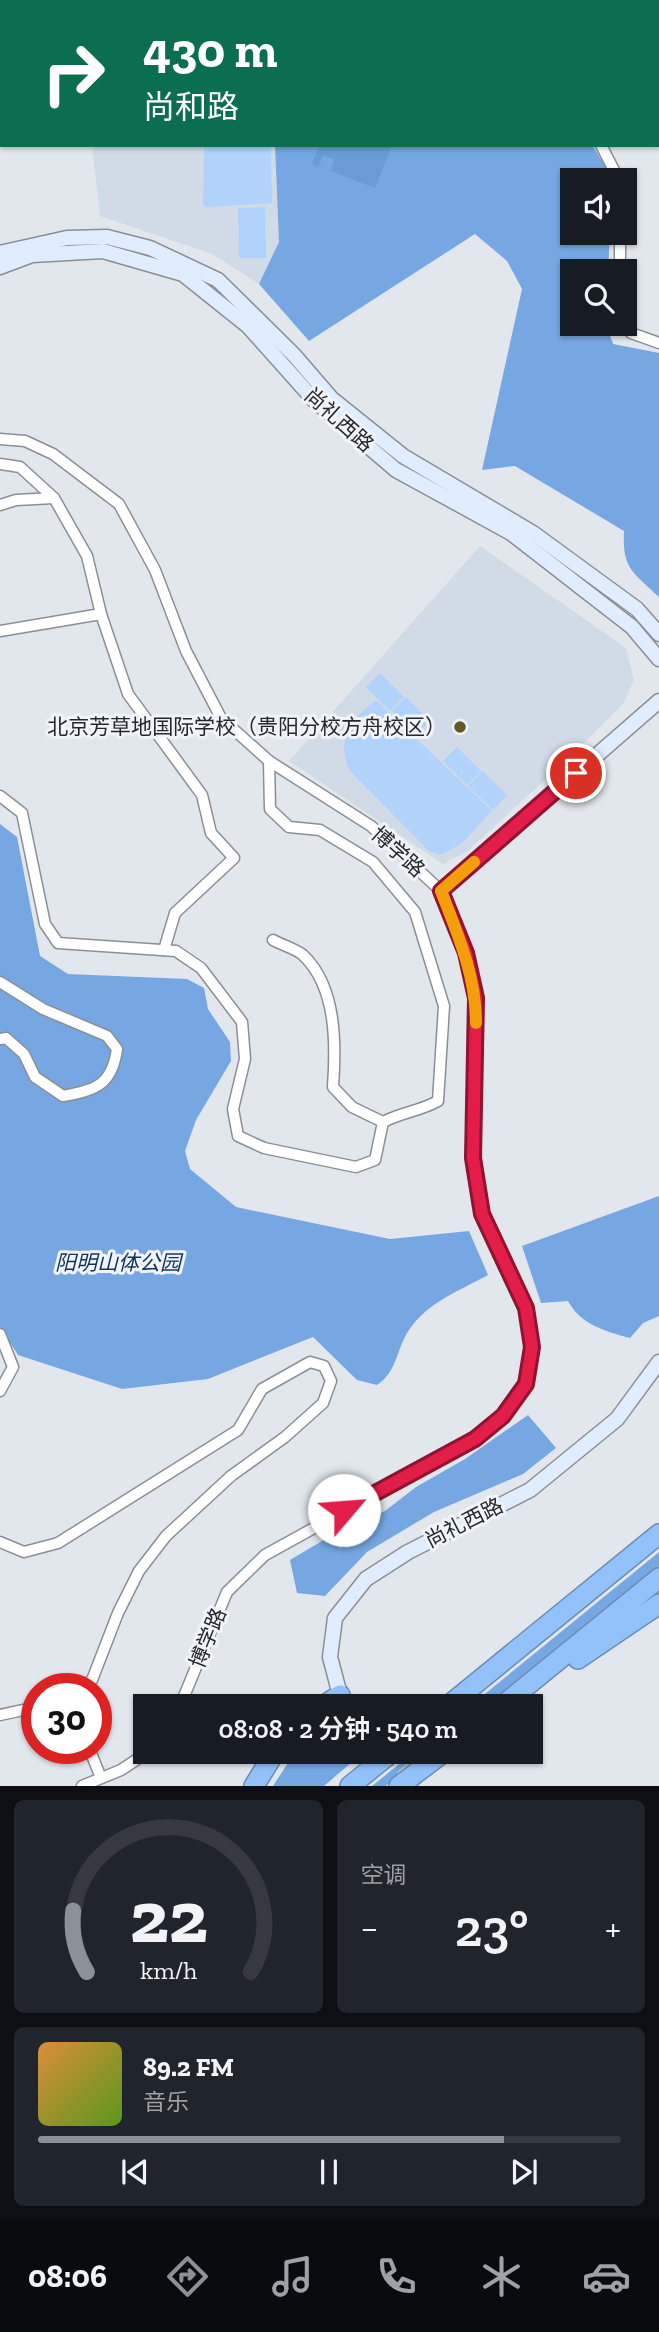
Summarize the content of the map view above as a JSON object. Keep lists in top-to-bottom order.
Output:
{
  "streets": {
    "street": ["尚礼西路", "博学路"]
  },
  "parks": ["阳明山体公园"],
  "places": ["北京芳草地国际学校（贵阳分校方舟校区）"],
  "page": {
    "turn": ["430 m", "尚和路"],
    "limit": "30",
    "trip": "08:08 · 2 分钟 · 540 m",
    "tile": "空调",
    "heat": ["−", "23°", "+"],
    "song": ["89.2 FM", "音乐"],
    "tabs": "08:06",
    "gauge": ["22", "km/h"]
  }
}
